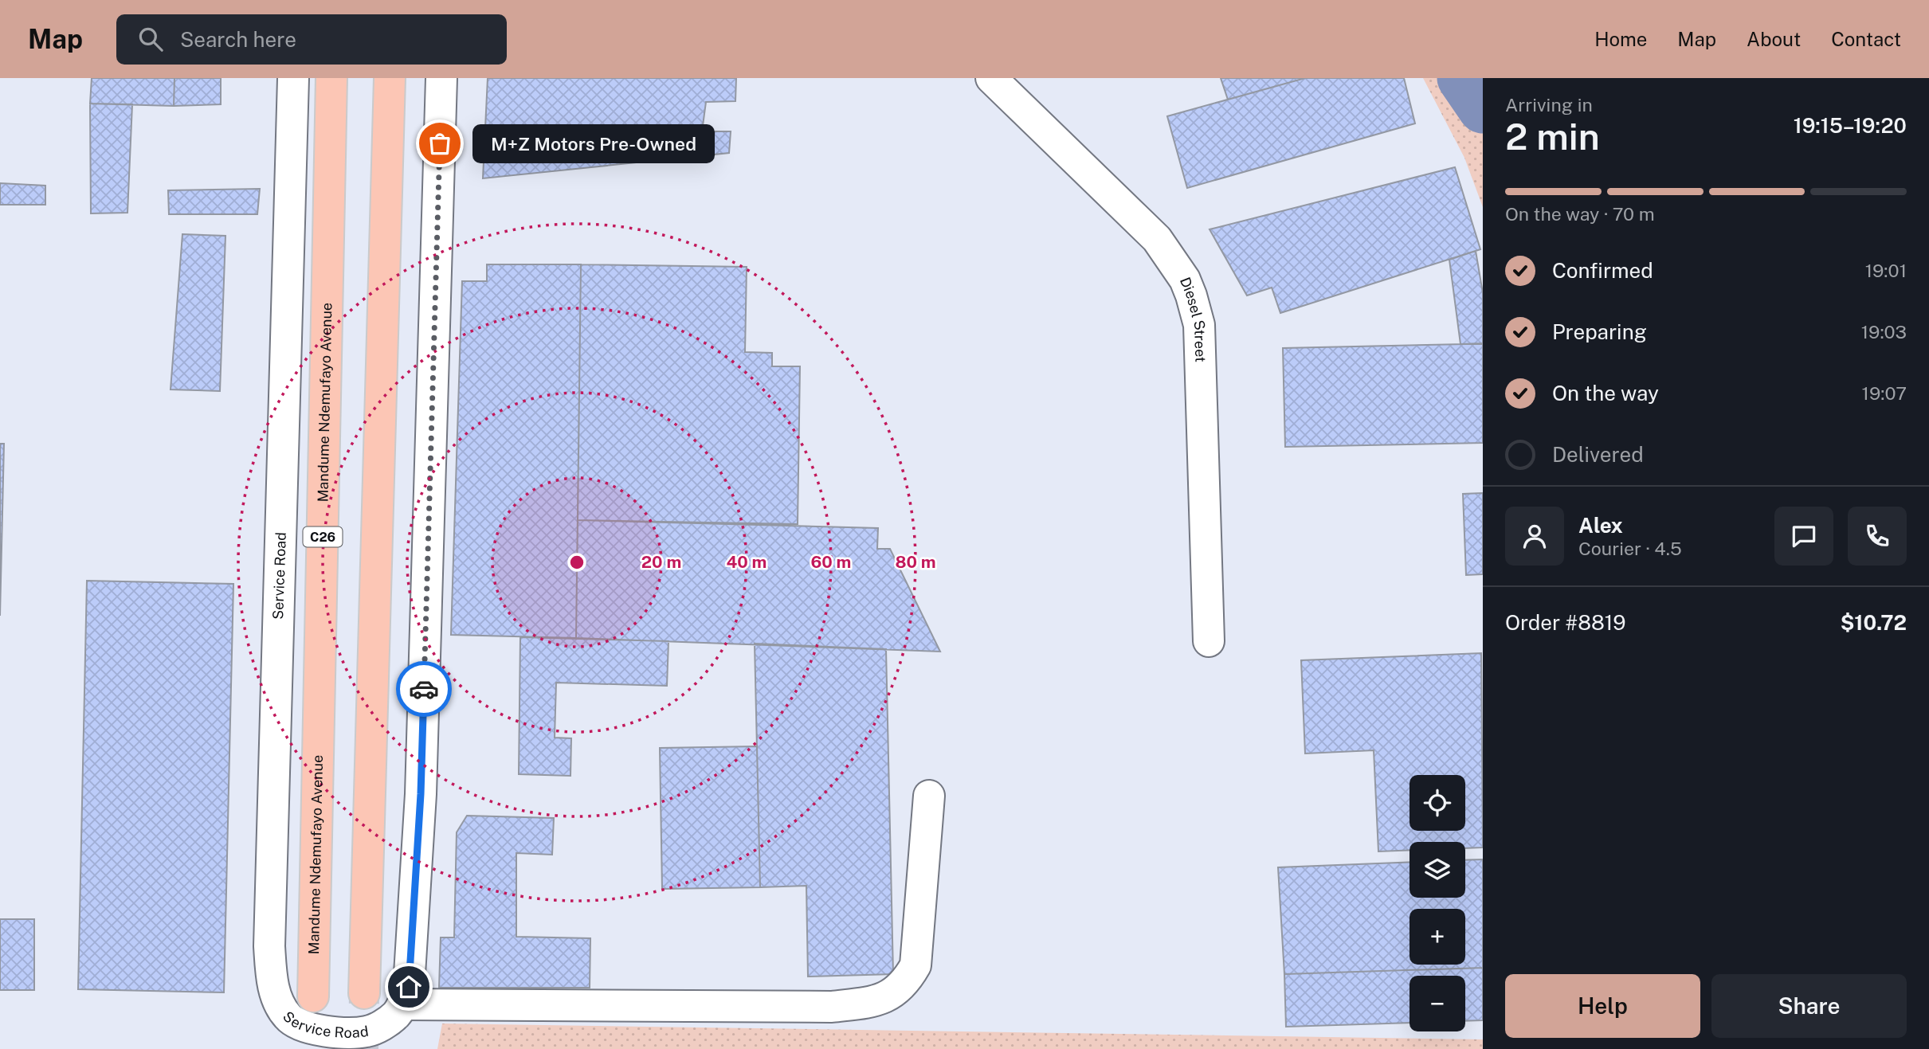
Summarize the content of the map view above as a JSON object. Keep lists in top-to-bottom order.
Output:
{
  "streets": {
    "main road": ["Mandume Ndemufayo Avenue", "C26"],
    "street": ["Diesel Street", "Service Road"]
  },
  "places": ["M+Z Motors Pre-Owned"],
  "page": {
    "header": "Map",
    "search": "Search here",
    "nav": [
      "Home",
      "Map",
      "About",
      "Contact"
    ],
    "heading": ["2 min", "Arriving in", "19:15–19:20"],
    "panel": [
      "Alex",
      "Courier · 4.5",
      "Order #8819",
      "$10.72"
    ],
    "bubble": "M+Z Motors Pre-Owned",
    "bar": "On the way · 70 m",
    "list": [
      ["Confirmed", "19:01"],
      ["Preparing", "19:03"],
      ["On the way", "19:07"],
      "Delivered"
    ],
    "map_buttons": ["+", "−"],
    "buttons": ["Help", "Share"]
  },
  "rings": [
    "20 m",
    "40 m",
    "60 m",
    "80 m"
  ]
}
